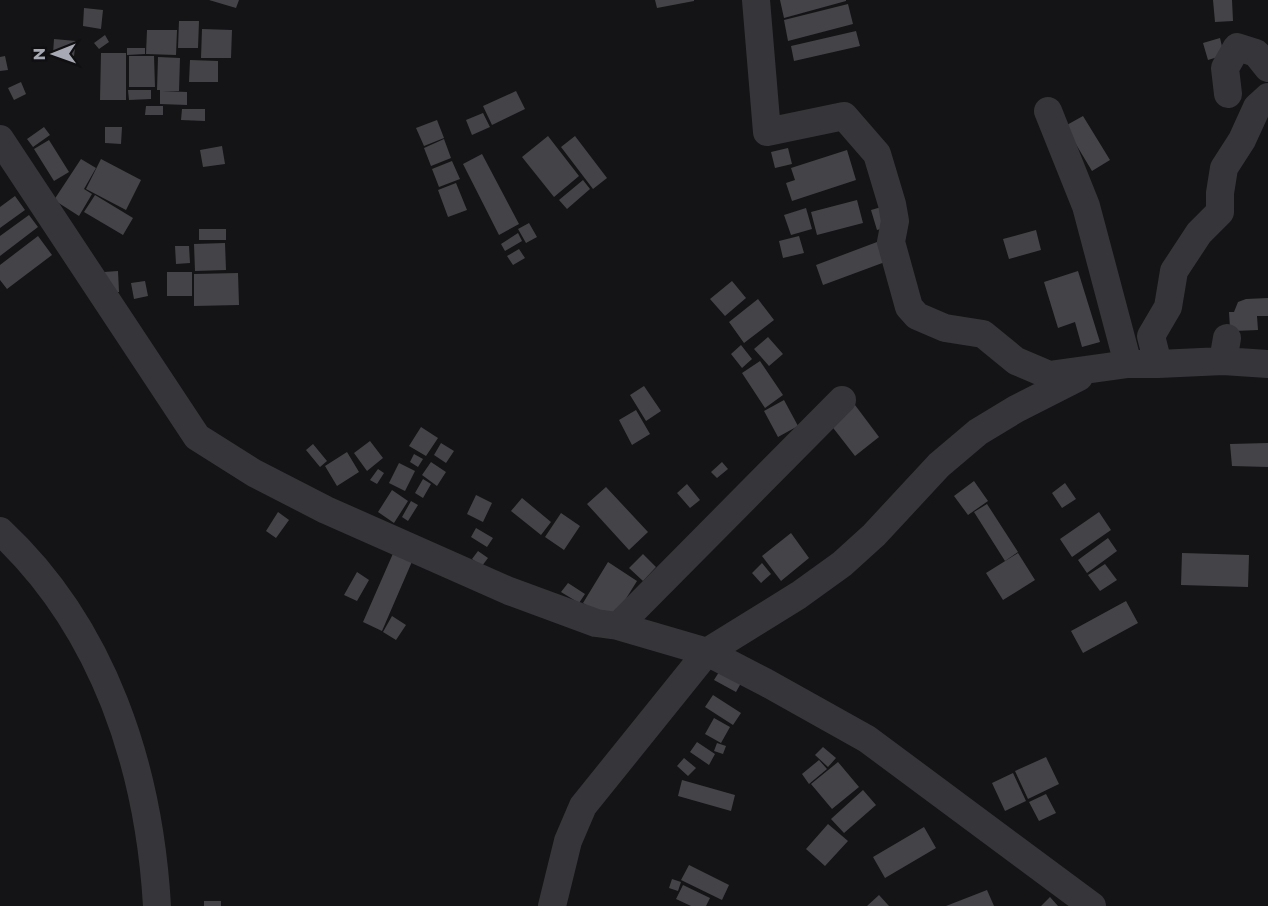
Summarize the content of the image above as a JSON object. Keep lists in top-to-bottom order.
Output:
{
  "north": "left"
}
